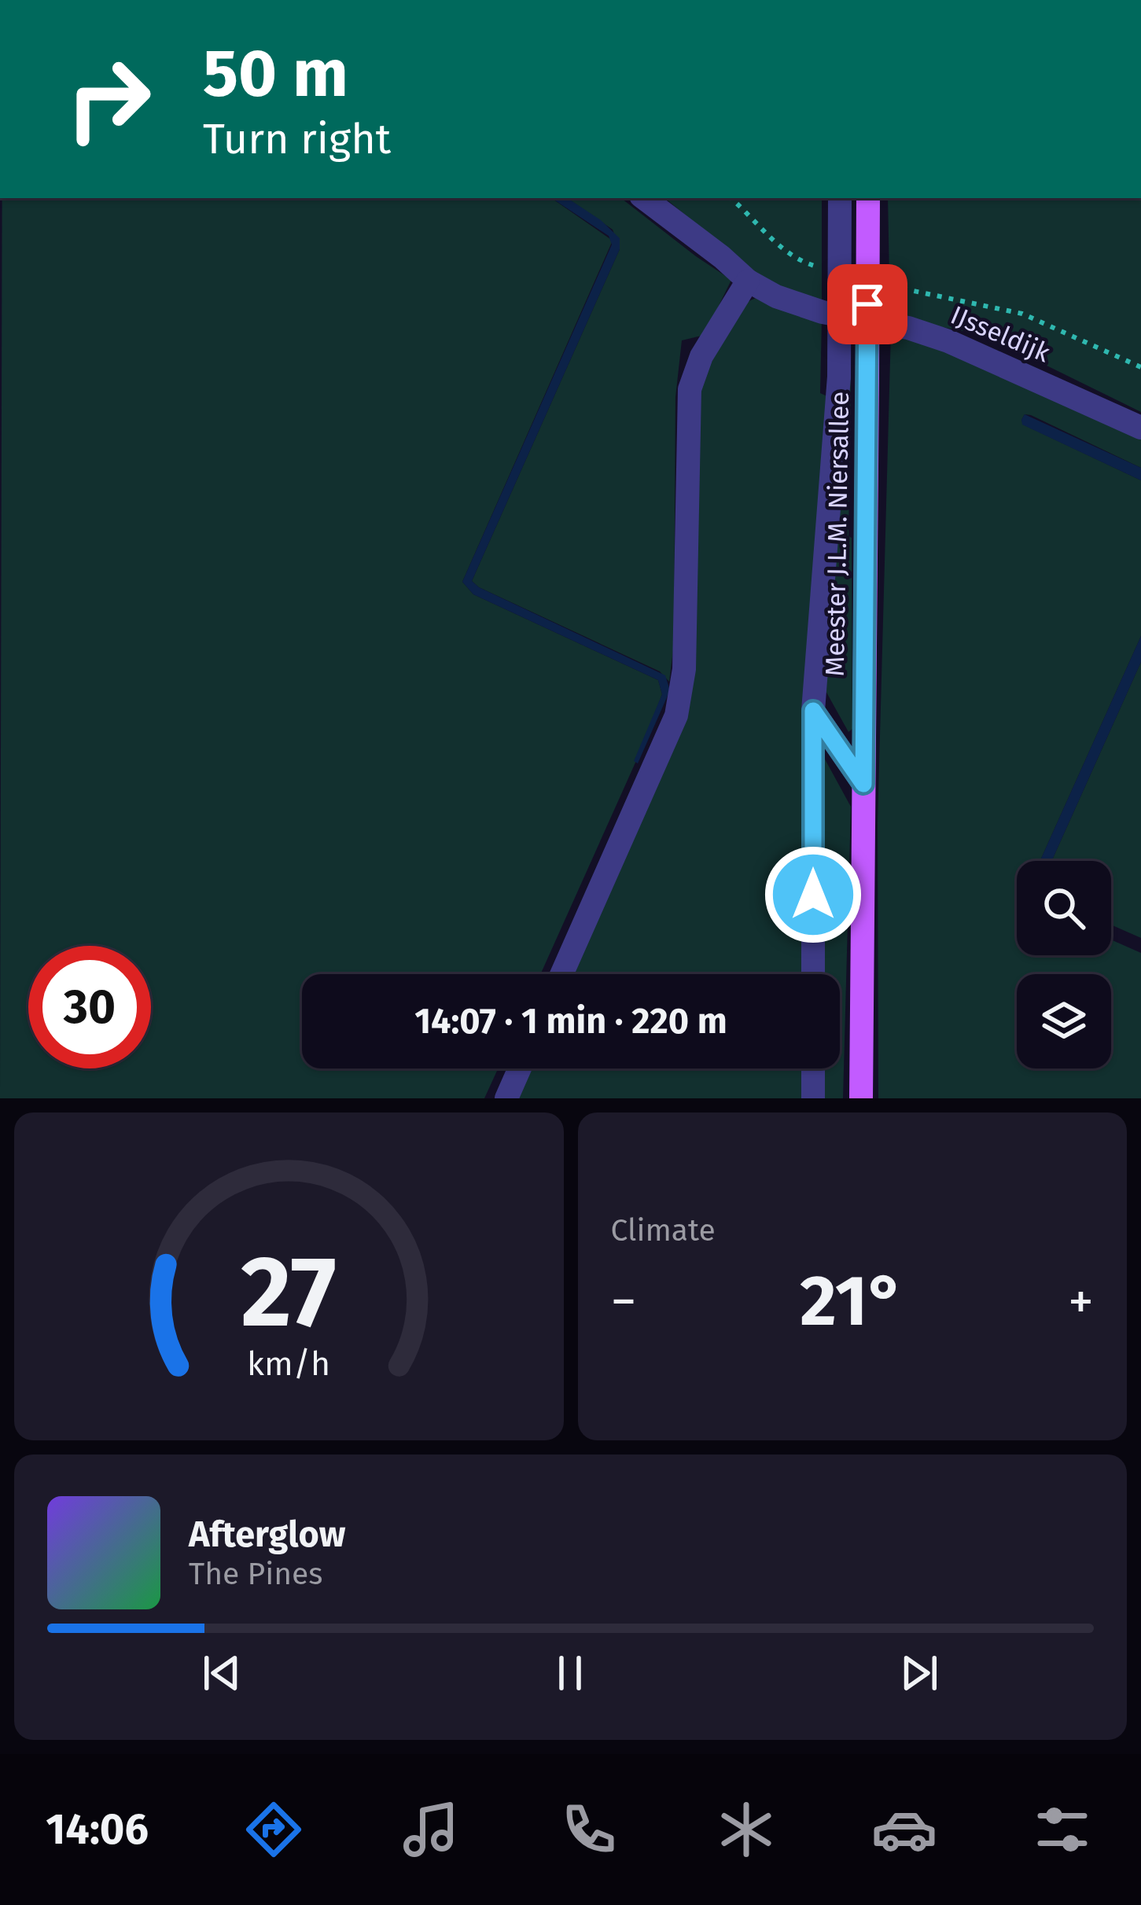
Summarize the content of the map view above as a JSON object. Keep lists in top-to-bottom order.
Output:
{
  "streets": {
    "main road": ["Meester J.L.M. Niersallee"],
    "street": ["IJsseldijk"]
  },
  "page": {
    "turn": ["50 m", "Turn right"],
    "limit": "30",
    "trip": "14:07 · 1 min · 220 m",
    "tile": "Climate",
    "heat": ["−", "21°", "+"],
    "song": ["Afterglow", "The Pines"],
    "tabs": "14:06",
    "gauge": ["27", "km/h"]
  }
}
